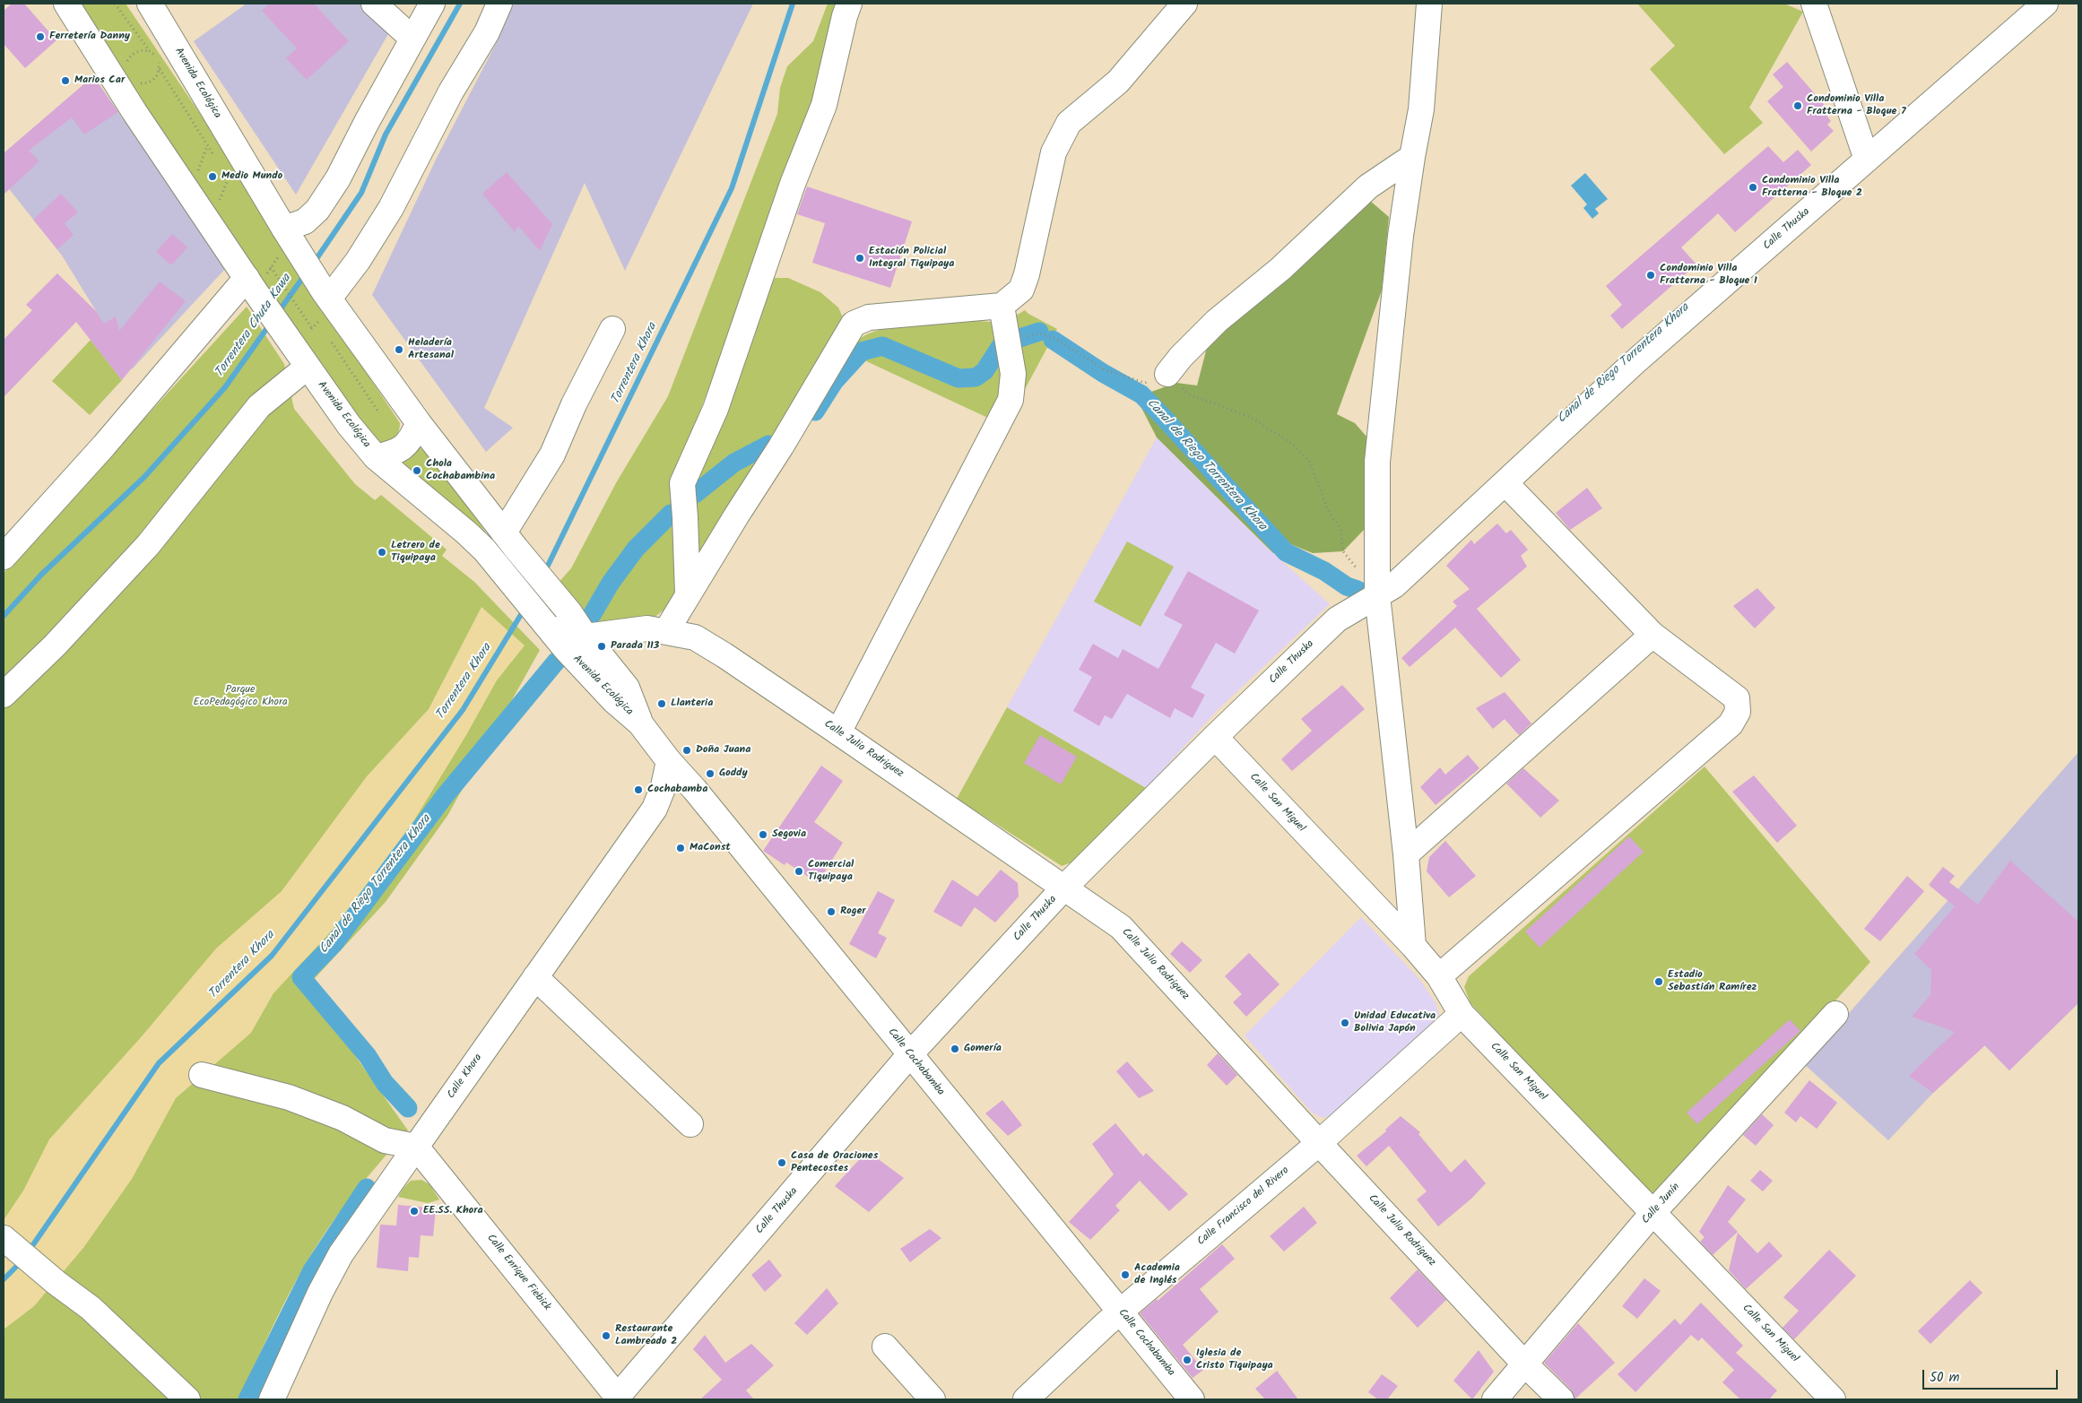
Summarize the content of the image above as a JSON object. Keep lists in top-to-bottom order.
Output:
{
  "streets": {
    "street": [
      "Avenida Ecológica",
      "Calle Thuska",
      "Calle Julio Rodriguez",
      "Calle San Miguel",
      "Calle Cochabamba",
      "Calle Khora",
      "Calle Junín",
      "Calle Francisco del Rivero",
      "Calle Enrique Fiebick"
    ]
  },
  "crossings": [
    ["Avenida Ecológica", "Calle Julio Rodriguez"],
    ["Avenida Ecológica", "Calle Cochabamba"],
    ["Calle Thuska", "Calle Julio Rodriguez"],
    ["Calle Thuska", "Calle San Miguel"],
    ["Calle Thuska", "Calle Cochabamba"],
    ["Calle Thuska", "Calle Enrique Fiebick"],
    ["Calle Julio Rodriguez", "Calle Junín"],
    ["Calle Julio Rodriguez", "Calle Francisco del Rivero"],
    ["Calle San Miguel", "Calle Junín"],
    ["Calle San Miguel", "Calle Francisco del Rivero"],
    ["Calle Cochabamba", "Calle Khora"],
    ["Calle Cochabamba", "Calle Francisco del Rivero"],
    ["Calle Khora", "Calle Enrique Fiebick"]
  ],
  "water": ["Torrentera Chuta Kawa", "Torrentera Khora", "Canal de Riego Torrentera Khora"],
  "parks": ["Parque EcoPedagógico Khora"],
  "places": [
    "Ferretería Danny",
    "Marios Car",
    "Condominio Villa Fratterna - Bloque 7",
    "Medio Mundo",
    "Condominio Villa Fratterna - Bloque 2",
    "Estación Policial Integral Tiquipaya",
    "Condominio Villa Fratterna - Bloque 1",
    "Heladería Artesanal",
    "Chola Cochabambina",
    "Letrero de Tiquipaya",
    "Parada 113",
    "Llanteria",
    "Doña Juana",
    "Goddy",
    "Cochabamba",
    "Segovia",
    "MaConst",
    "Comercial Tiquipaya",
    "Roger",
    "Estadio Sebastián Ramírez",
    "Unidad Educativa Bolivia Japón",
    "Gomería",
    "Casa de Oraciones Pentecostes",
    "EE.SS. Khora",
    "Academia de Inglés",
    "Restaurante Lambreado 2",
    "Iglesia de Cristo Tiquipaya"
  ],
  "scale_bar": "50 m"
}
